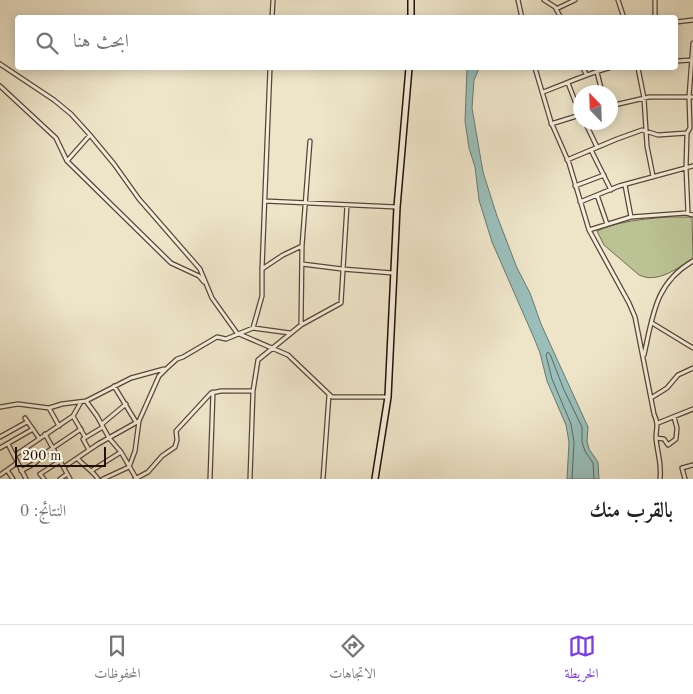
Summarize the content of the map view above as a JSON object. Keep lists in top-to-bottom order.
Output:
{
  "scale_bar": "200 m",
  "north": "top left",
  "page": {
    "search": "ابحث هنا",
    "scale": "200 m",
    "heading": ["بالقرب منك", "النتائج: 0"],
    "nav": ["الخريطة", "الاتجاهات", "المحفوظات"]
  }
}
